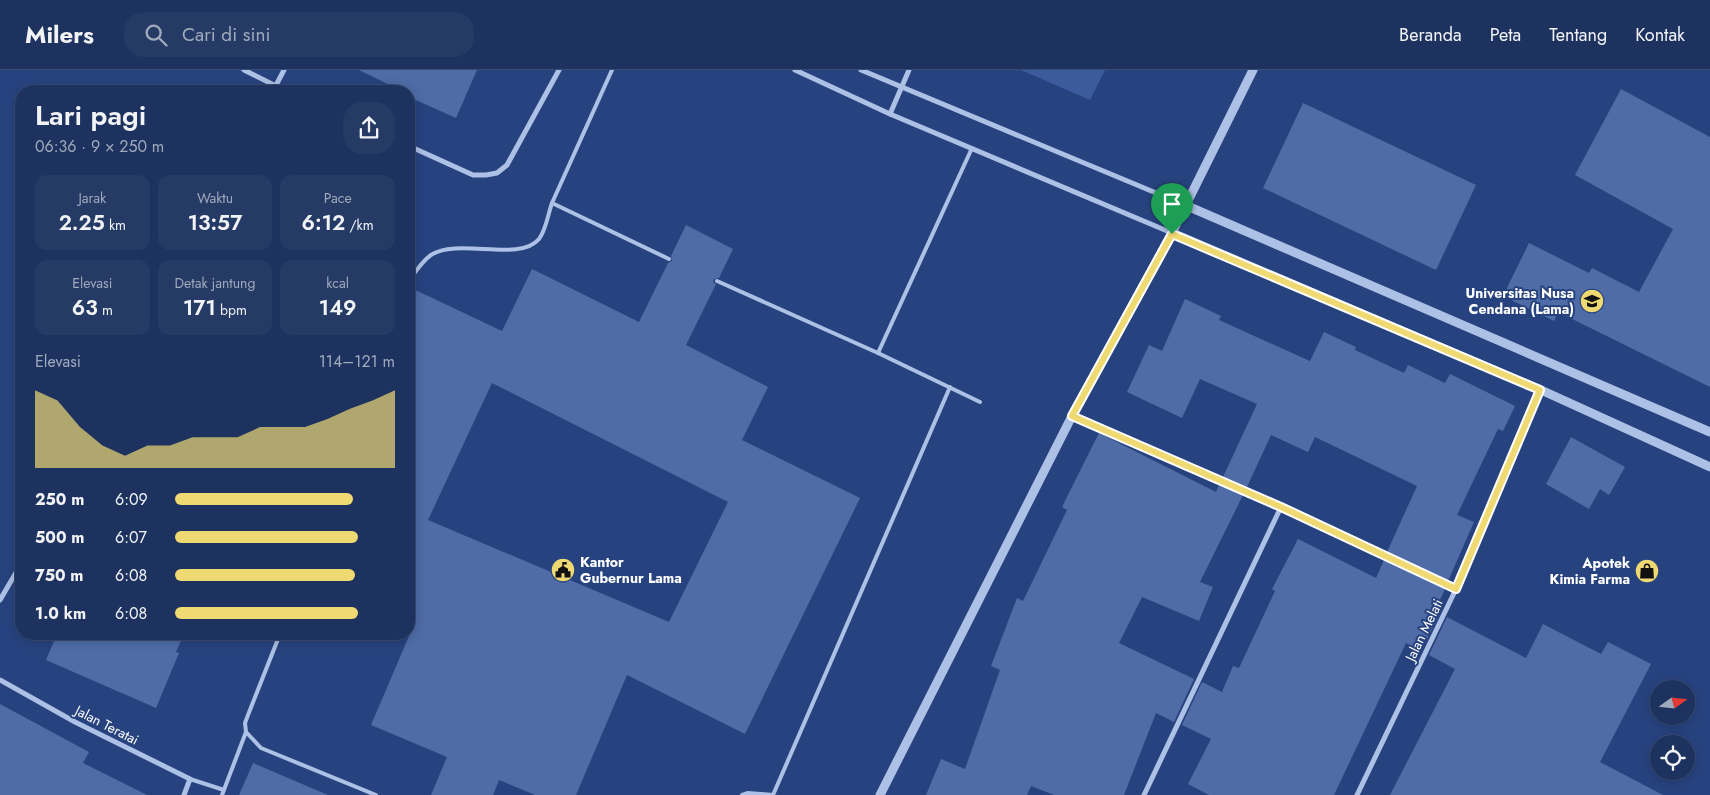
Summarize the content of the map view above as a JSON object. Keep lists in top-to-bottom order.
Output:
{
  "streets": {
    "street": ["Jalan Melati", "Jalan Teratai"]
  },
  "places": {
    "school or university": ["Universitas Nusa Cendana (Lama)"],
    "public building": ["Kantor Gubernur Lama"],
    "shop": ["Apotek Kimia Farma"]
  },
  "north": "right",
  "page": {
    "header": "Milers",
    "search": "Cari di sini",
    "nav": [
      "Beranda",
      "Peta",
      "Tentang",
      "Kontak"
    ],
    "heading": ["Lari pagi", "06:36 · 9 × 250 m"],
    "stats": [
      ["Jarak", "2.25 km"],
      ["Waktu", "13:57"],
      ["Pace", "6:12 /km"],
      ["Elevasi", "63 m"],
      ["Detak jantung", "171 bpm"],
      ["kcal", "149"]
    ],
    "chart": ["Elevasi", "114–121 m"],
    "list": [
      {
        "name": "250 m",
        "note": "6:09"
      },
      {
        "name": "500 m",
        "note": "6:07"
      },
      {
        "name": "750 m",
        "note": "6:08"
      },
      {
        "name": "1.0 km",
        "note": "6:08"
      }
    ]
  }
}
